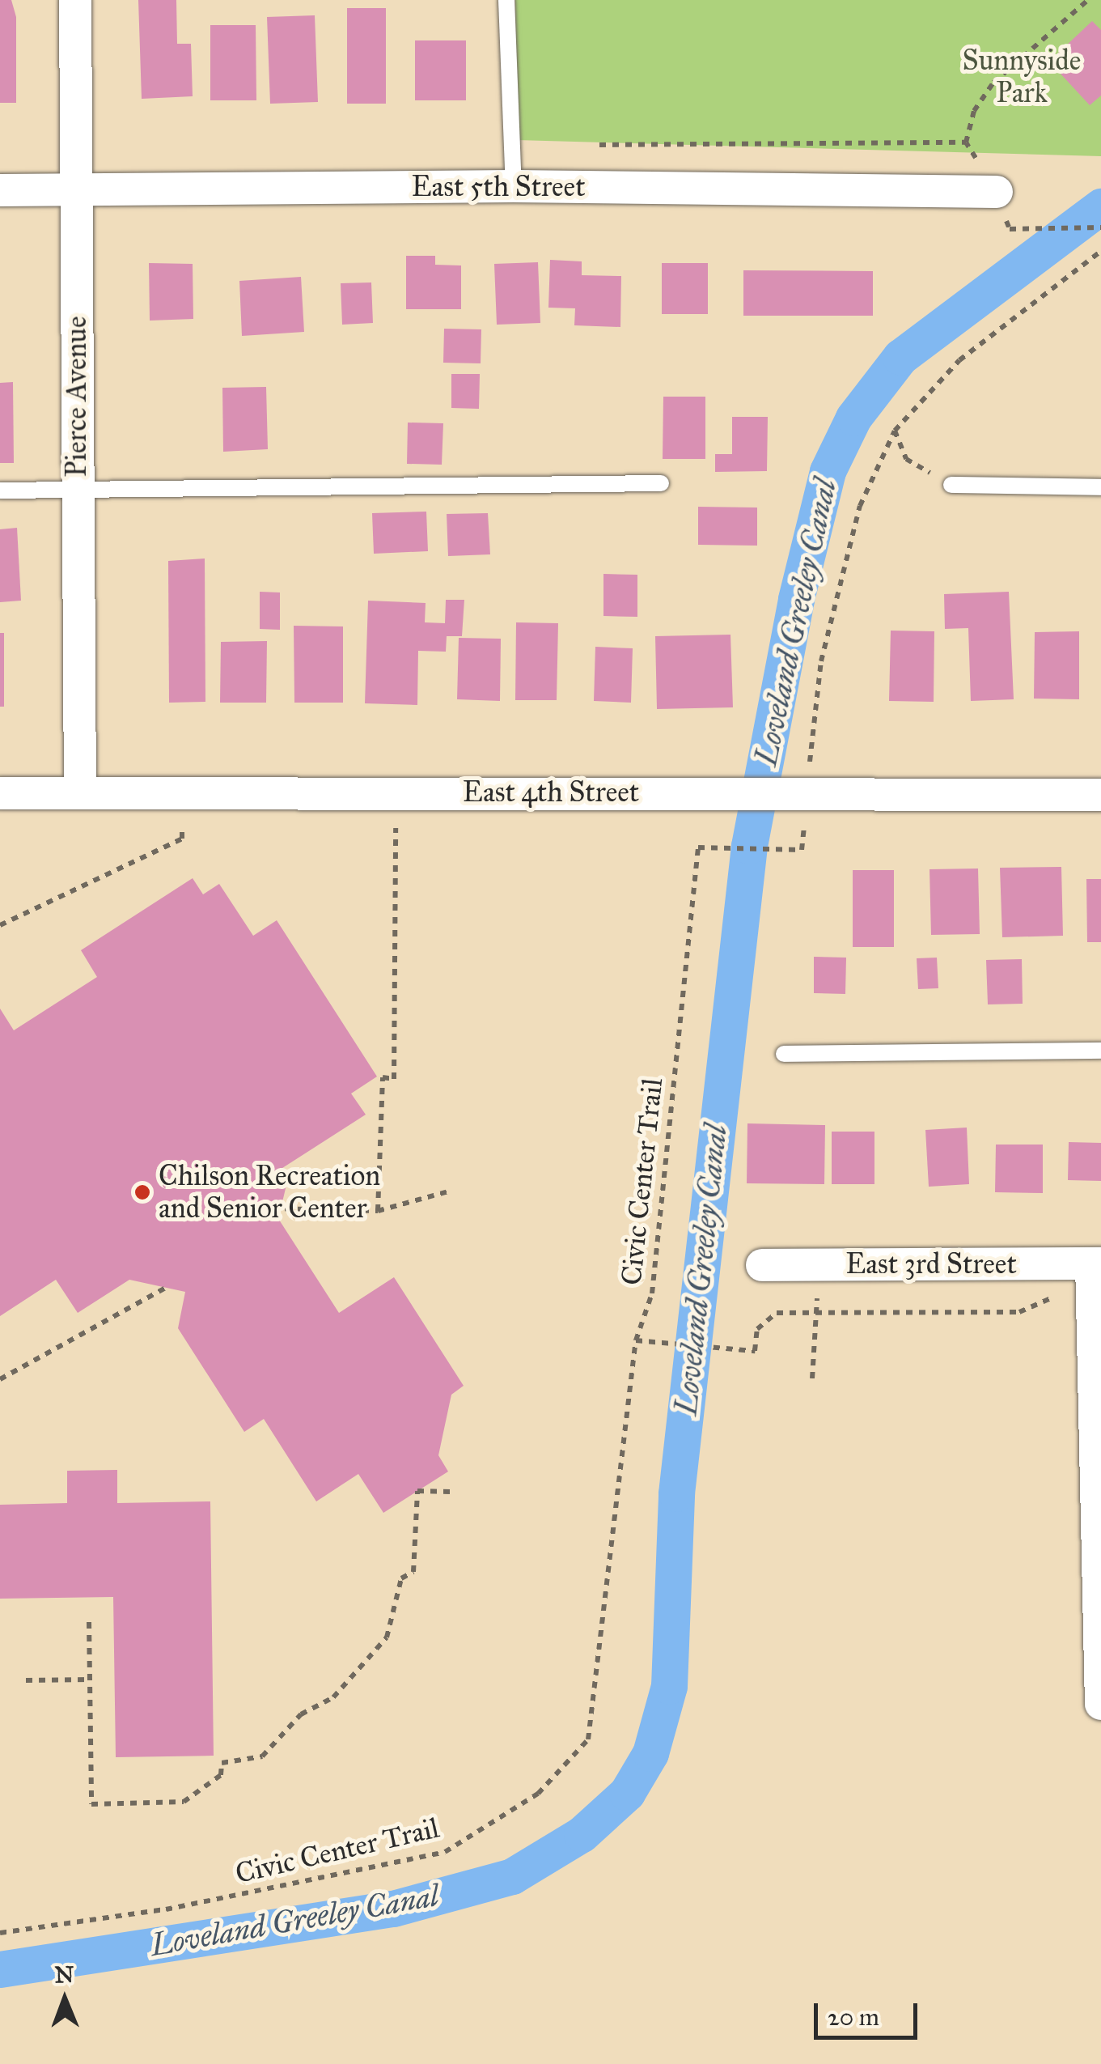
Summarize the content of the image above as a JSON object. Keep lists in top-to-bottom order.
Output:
{
  "streets": {
    "street": [
      "East 5th Street",
      "Pierce Avenue",
      "East 4th Street",
      "East 3rd Street"
    ],
    "path": ["Civic Center Trail"]
  },
  "crossings": [
    ["East 5th Street", "Pierce Avenue"],
    ["Pierce Avenue", "East 4th Street"],
    ["East 4th Street", "Civic Center Trail"]
  ],
  "water": ["Loveland Greeley Canal"],
  "parks": ["Sunnyside Park"],
  "places": ["Chilson Recreation and Senior Center"],
  "scale_bar": "20 m",
  "north": "top"
}
